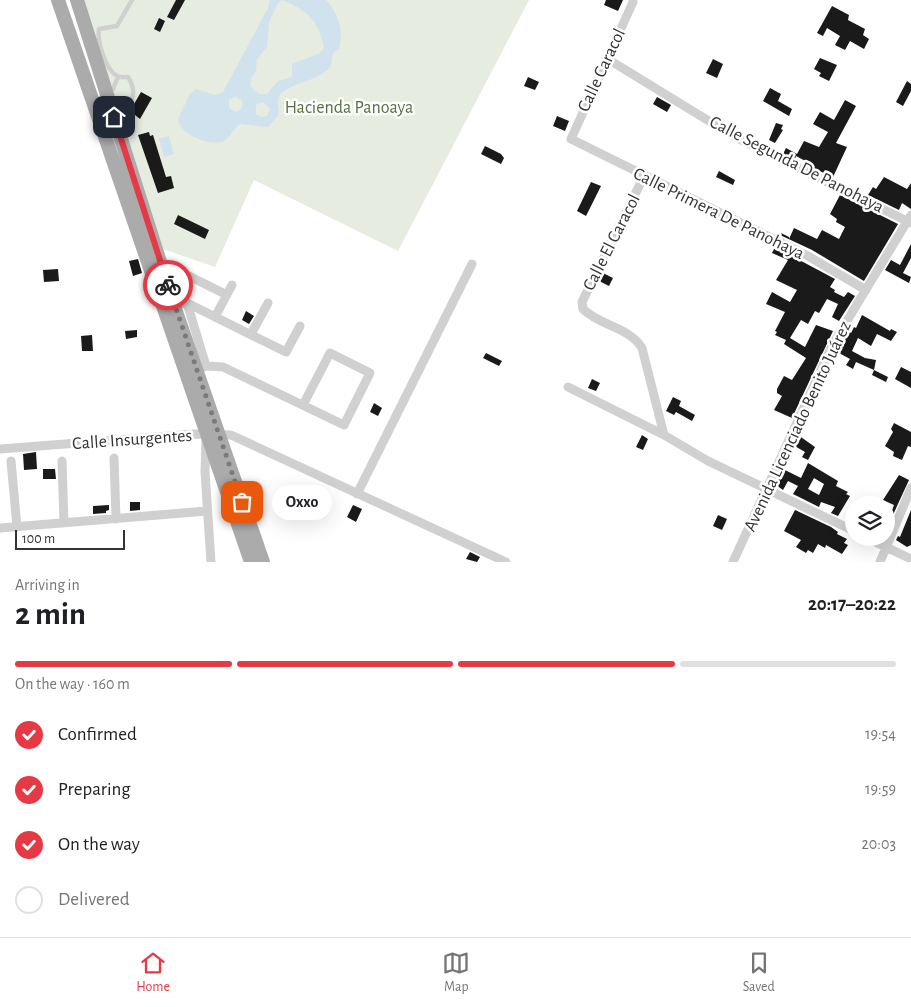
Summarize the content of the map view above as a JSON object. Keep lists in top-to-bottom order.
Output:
{
  "streets": {
    "street": [
      "Calle Caracol",
      "Calle Segunda De Panohaya",
      "Calle Primera De Panohaya",
      "Calle El Caracol",
      "Avenida Licenciado Benito Juárez",
      "Calle Insurgentes"
    ]
  },
  "crossings": [
    ["Calle Caracol", "Calle Segunda De Panohaya"],
    ["Calle Caracol", "Calle Primera De Panohaya"],
    ["Calle Segunda De Panohaya", "Avenida Licenciado Benito Juárez"],
    ["Calle Primera De Panohaya", "Calle El Caracol"],
    ["Calle Primera De Panohaya", "Avenida Licenciado Benito Juárez"]
  ],
  "parks": ["Hacienda Panoaya"],
  "places": ["Oxxo"],
  "scale_bar": "100 m",
  "page": {
    "bubble": "Oxxo",
    "scale": "100 m",
    "heading": ["2 min", "Arriving in", "20:17–20:22"],
    "bar": "On the way · 160 m",
    "list": [
      ["Confirmed", "19:54"],
      ["Preparing", "19:59"],
      ["On the way", "20:03"],
      "Delivered"
    ],
    "tabs": ["Home", "Map", "Saved"]
  }
}
